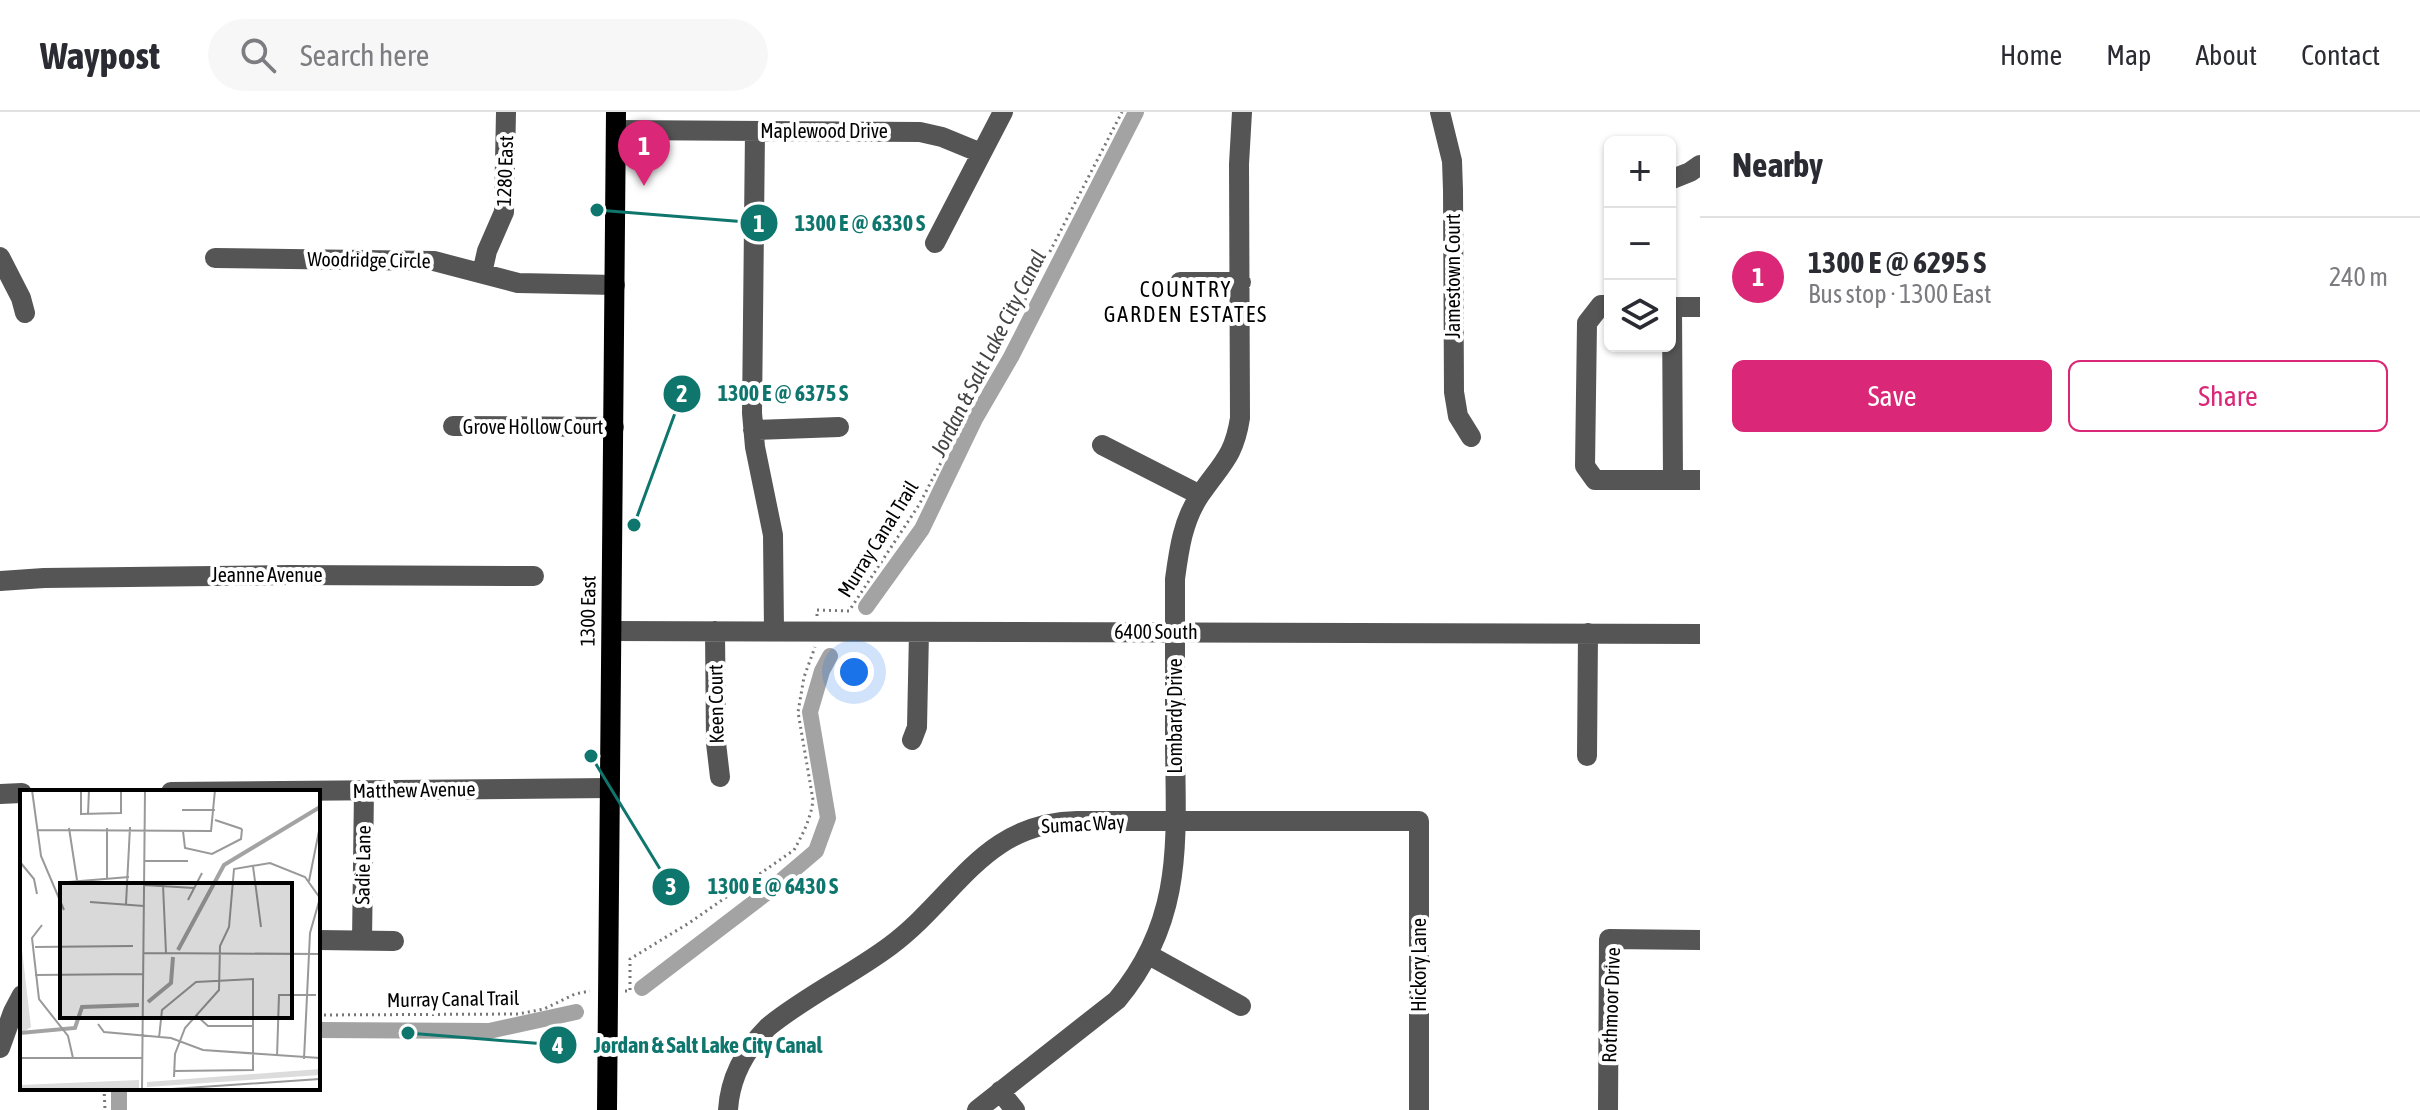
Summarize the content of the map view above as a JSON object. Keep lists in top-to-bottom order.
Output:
{
  "streets": {
    "main road": ["1300 East"],
    "street": [
      "Maplewood Drive",
      "1280 East",
      "Woodridge Circle",
      "Jamestown Court",
      "Grove Hollow Court",
      "Jeanne Avenue",
      "6400 South",
      "Keen Court",
      "Lombardy Drive",
      "Matthew Avenue",
      "Sumac Way",
      "Sadie Lane",
      "Hickory Lane",
      "Rothmoor Drive"
    ],
    "path": ["Murray Canal Trail"]
  },
  "crossings": [
    ["Maplewood Drive", "1300 East"],
    ["1280 East", "Woodridge Circle"],
    ["Woodridge Circle", "1300 East"],
    ["Grove Hollow Court", "1300 East"],
    ["1300 East", "6400 South"],
    ["1300 East", "Matthew Avenue"],
    ["6400 South", "Keen Court"],
    ["6400 South", "Lombardy Drive"],
    ["Lombardy Drive", "Sumac Way"],
    ["Matthew Avenue", "Sadie Lane"],
    ["Sumac Way", "Hickory Lane"]
  ],
  "districts": ["COUNTRY GARDEN ESTATES"],
  "water": ["Jordan & Salt Lake City Canal"],
  "places": [
    "1300 E @ 6330 S",
    "1300 E @ 6375 S",
    "1300 E @ 6430 S",
    "Jordan & Salt Lake City Canal"
  ],
  "page": {
    "header": "Waypost",
    "search": "Search here",
    "nav": [
      "Home",
      "Map",
      "About",
      "Contact"
    ],
    "heading": "Nearby",
    "pins": "1",
    "map_buttons": ["+", "−"],
    "list": [
      {
        "mark": "1",
        "name": "1300 E @ 6295 S",
        "note": "Bus stop · 1300 East",
        "value": "240 m"
      }
    ],
    "buttons": ["Save", "Share"]
  }
}
